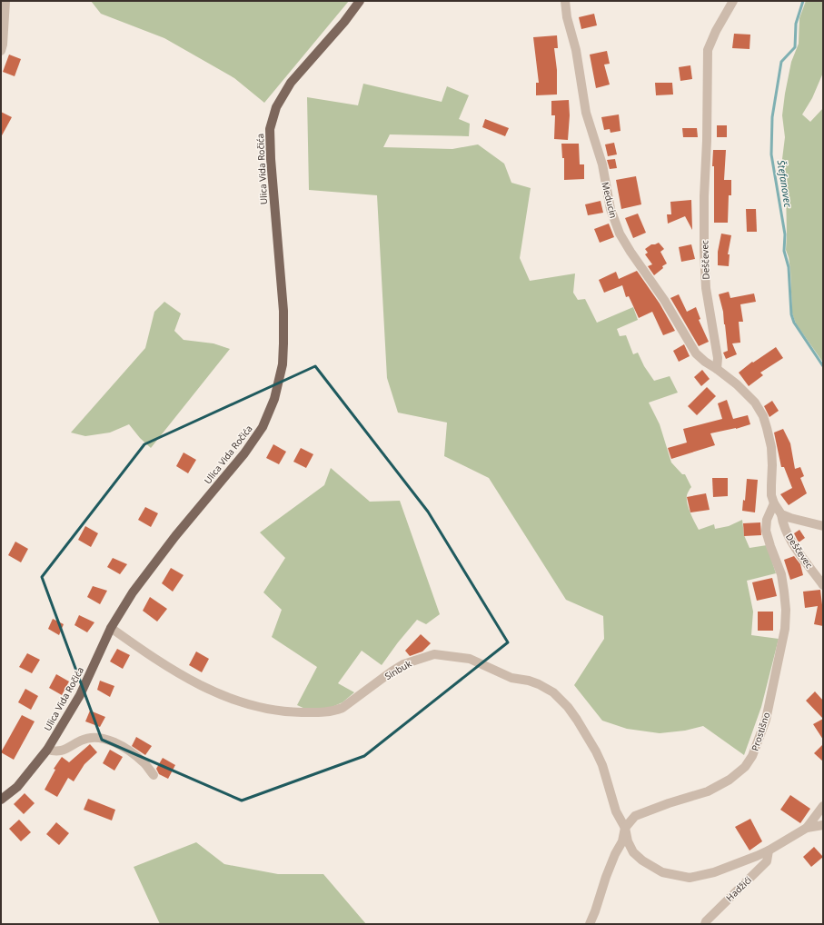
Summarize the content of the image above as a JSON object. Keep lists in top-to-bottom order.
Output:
{
  "streets": {
    "main road": ["Ulica Vida Ročića"],
    "street": [
      "Meducin",
      "Deščevec",
      "Sinbuk",
      "Prostišno",
      "Hadžići"
    ]
  },
  "crossings": [
    ["Ulica Vida Ročića", "Sinbuk"],
    ["Meducin", "Deščevec"],
    ["Deščevec", "Prostišno"],
    ["Sinbuk", "Prostišno"],
    ["Sinbuk", "Hadžići"]
  ],
  "water": ["Štefanovec"]
}
